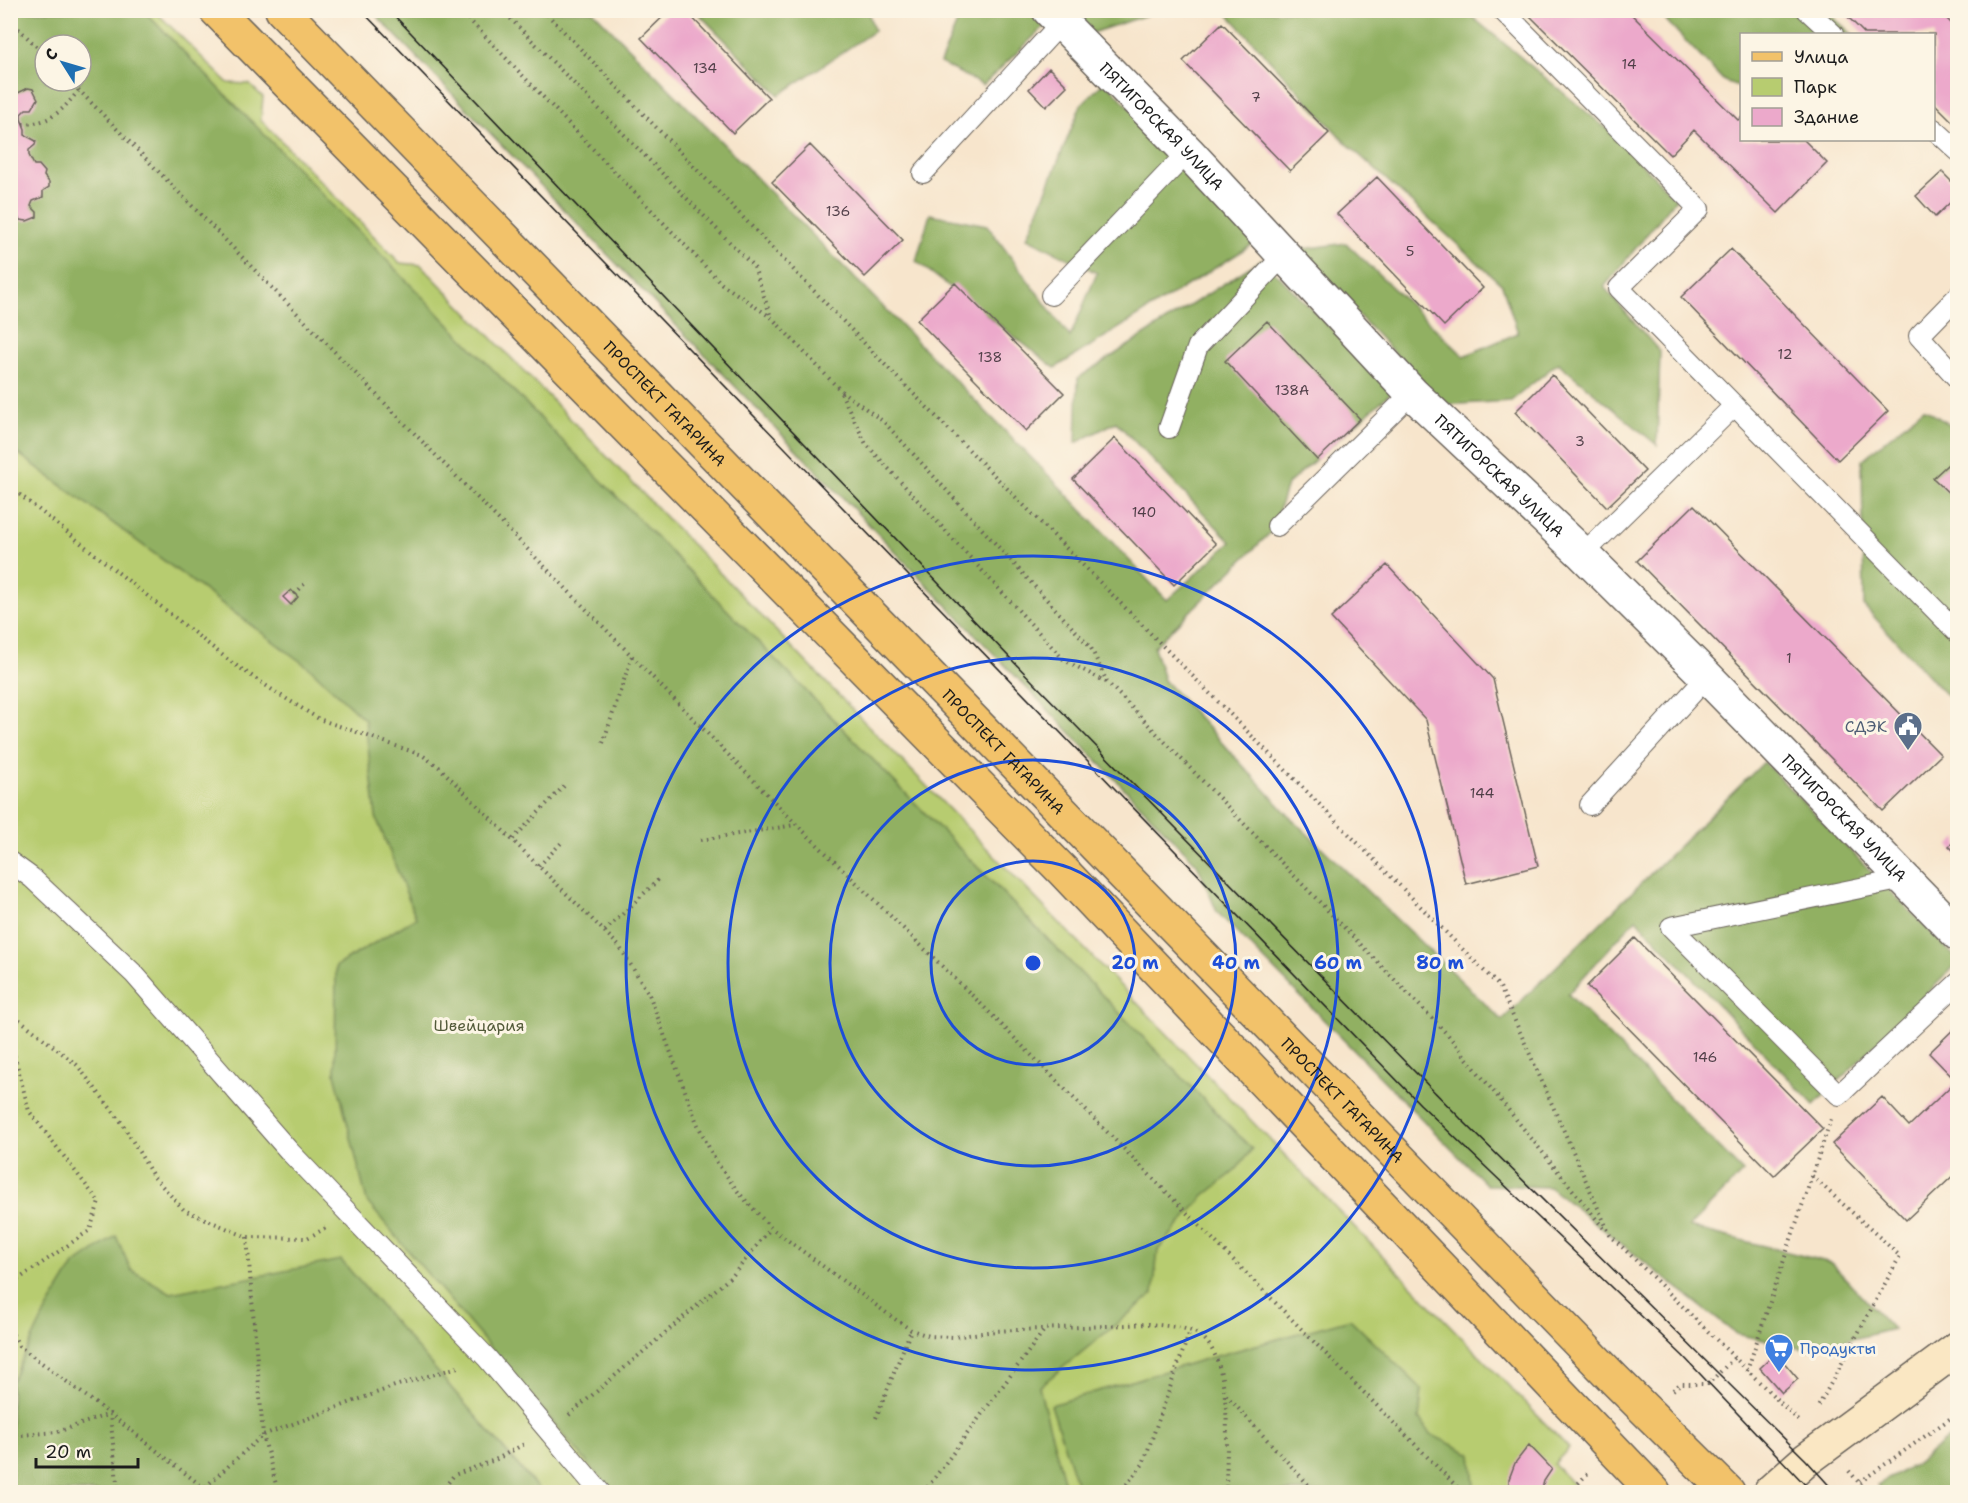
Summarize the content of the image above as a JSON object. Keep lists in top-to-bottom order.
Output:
{
  "streets": {
    "main road": ["ПРОСПЕКТ ГАГАРИНА"],
    "street": ["ПЯТИГОРСКАЯ УЛИЦА"]
  },
  "parks": ["Швейцария"],
  "places": {
    "public building": ["СДЭК"],
    "supermarket": ["Продукты"]
  },
  "house_numbers": [
    "14",
    "134",
    "7",
    "136",
    "5",
    "12",
    "138",
    "138А",
    "3",
    "140",
    "1",
    "144",
    "146"
  ],
  "legend": ["Улица", "Парк", "Здание"],
  "scale_bar": "20 m",
  "north": "top left",
  "rings": [
    "20 m",
    "40 m",
    "60 m",
    "80 m"
  ]
}
